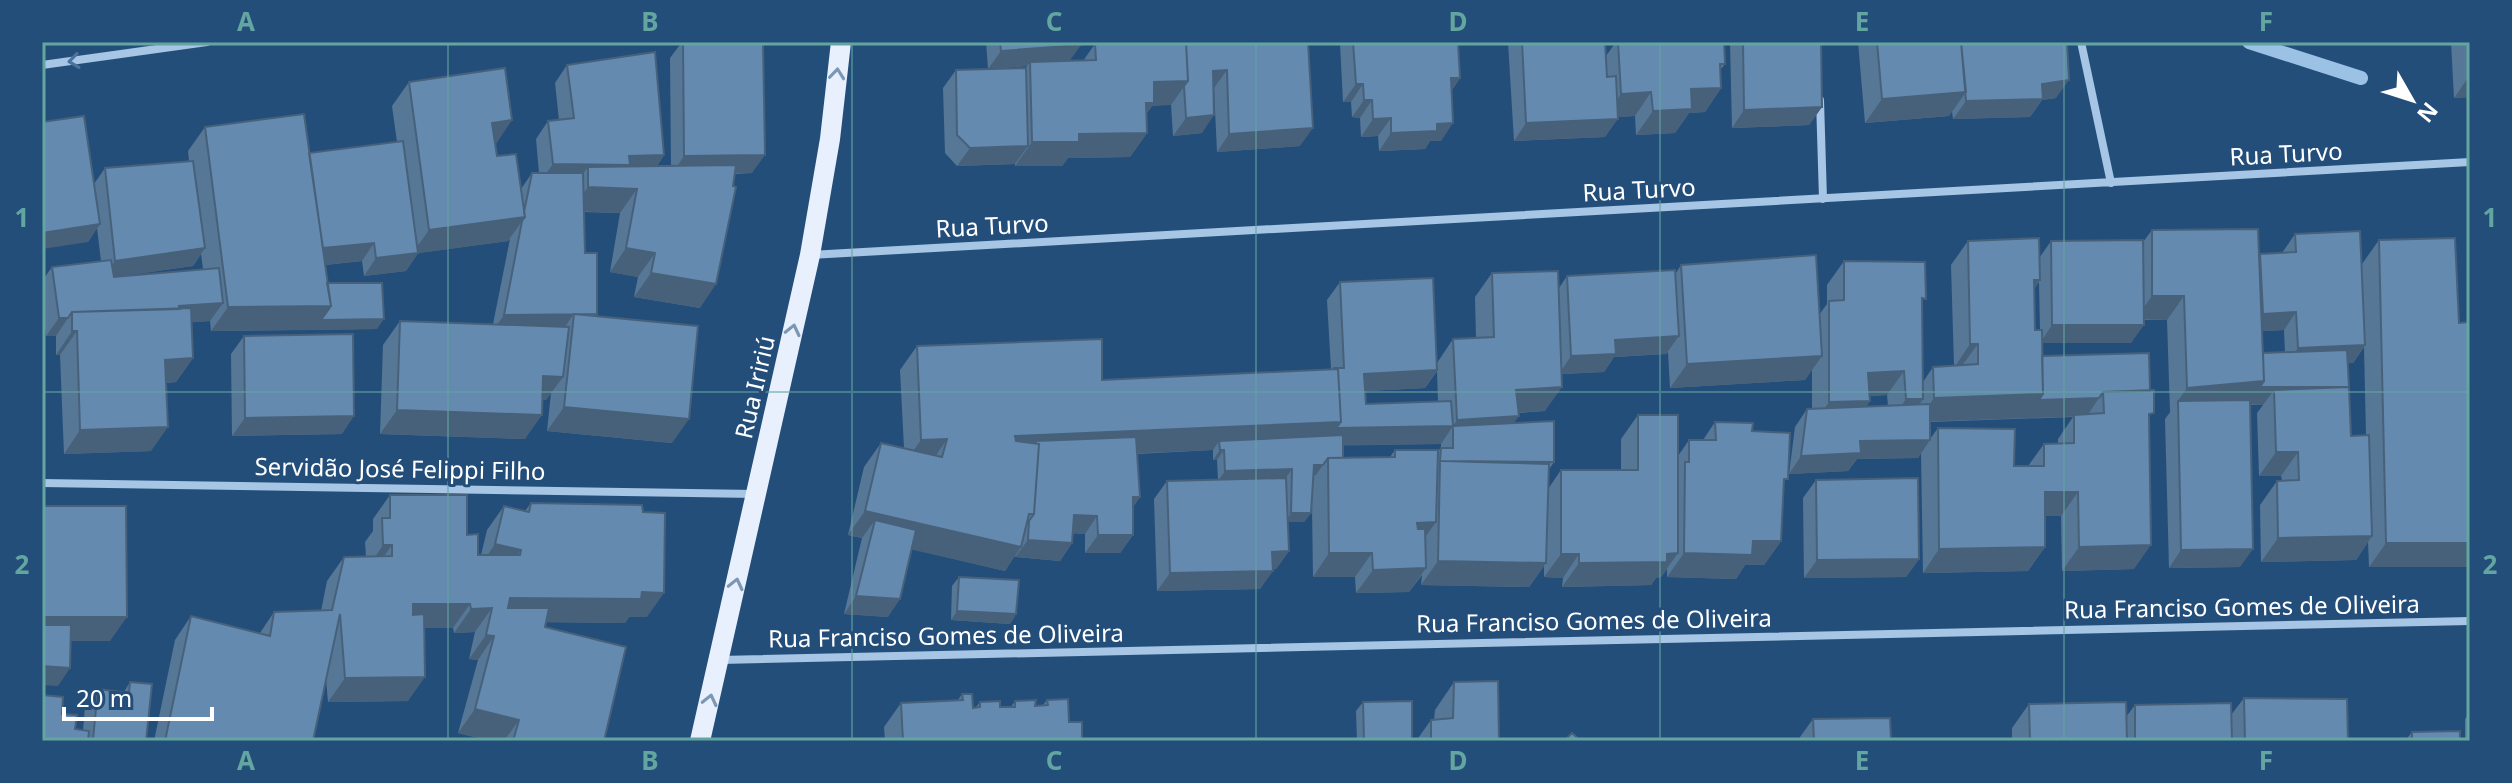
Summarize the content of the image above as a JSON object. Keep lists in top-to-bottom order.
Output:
{
  "streets": {
    "main road": ["Rua Iririú"],
    "street": ["Rua Turvo", "Servidão José Felippi Filho", "Rua Franciso Gomes de Oliveira"]
  },
  "crossings": [
    ["Rua Turvo", "Rua Iririú"],
    ["Rua Iririú", "Servidão José Felippi Filho"],
    ["Rua Iririú", "Rua Franciso Gomes de Oliveira"]
  ],
  "one_way": ["Rua Iririú"],
  "scale_bar": "20 m",
  "north": "bottom right",
  "grid": {
    "columns": [
      "A",
      "B",
      "C",
      "D",
      "E",
      "F"
    ],
    "rows": ["1", "2"]
  }
}
